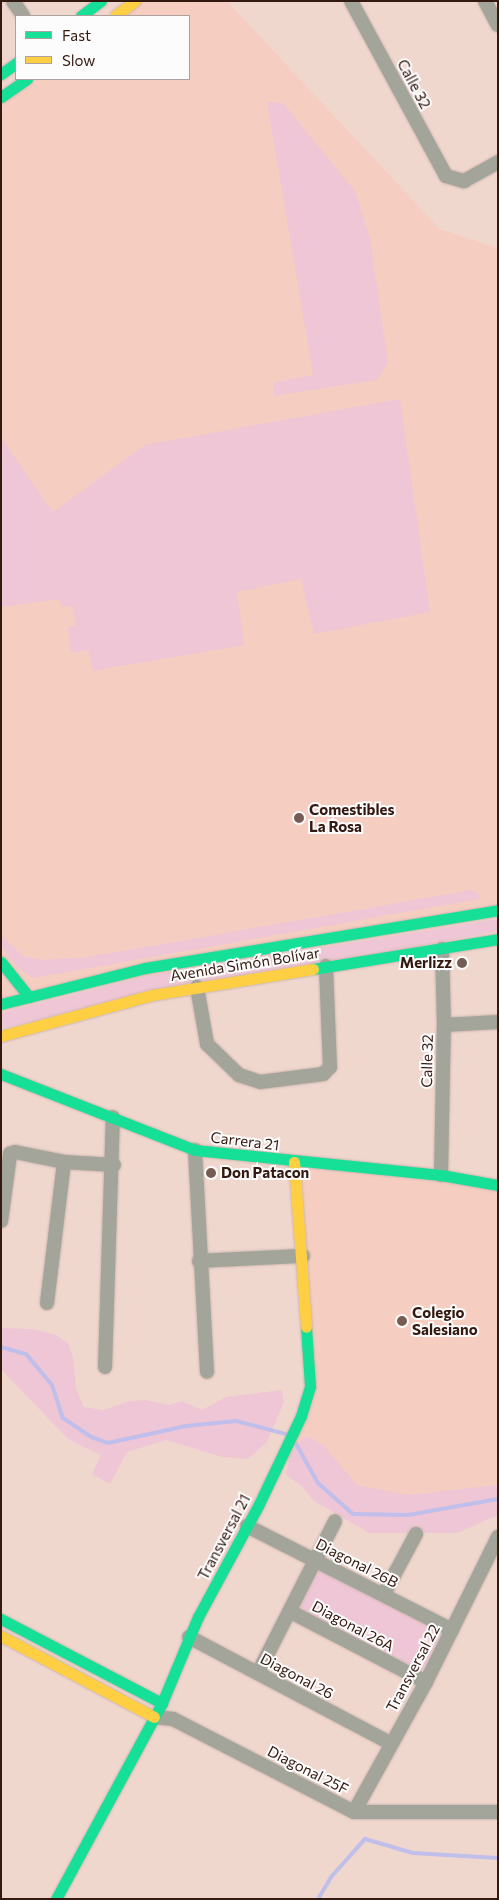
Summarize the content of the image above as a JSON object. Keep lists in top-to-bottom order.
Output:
{
  "streets": {
    "street": [
      "Calle 32",
      "Avenida Simón Bolívar",
      "Carrera 21",
      "Transversal 21",
      "Diagonal 26B",
      "Diagonal 26A",
      "Transversal 22",
      "Diagonal 26",
      "Diagonal 25F"
    ]
  },
  "crossings": [
    ["Calle 32", "Avenida Simón Bolívar"],
    ["Calle 32", "Carrera 21"],
    ["Carrera 21", "Transversal 21"],
    ["Transversal 21", "Diagonal 26B"],
    ["Transversal 21", "Diagonal 26"],
    ["Transversal 21", "Diagonal 25F"],
    ["Diagonal 26B", "Transversal 22"],
    ["Diagonal 26A", "Transversal 22"],
    ["Transversal 22", "Diagonal 26"],
    ["Transversal 22", "Diagonal 25F"]
  ],
  "places": [
    "Comestibles La Rosa",
    "Merlizz",
    "Don Patacon",
    "Colegio Salesiano"
  ],
  "legend": ["Fast", "Slow"]
}
